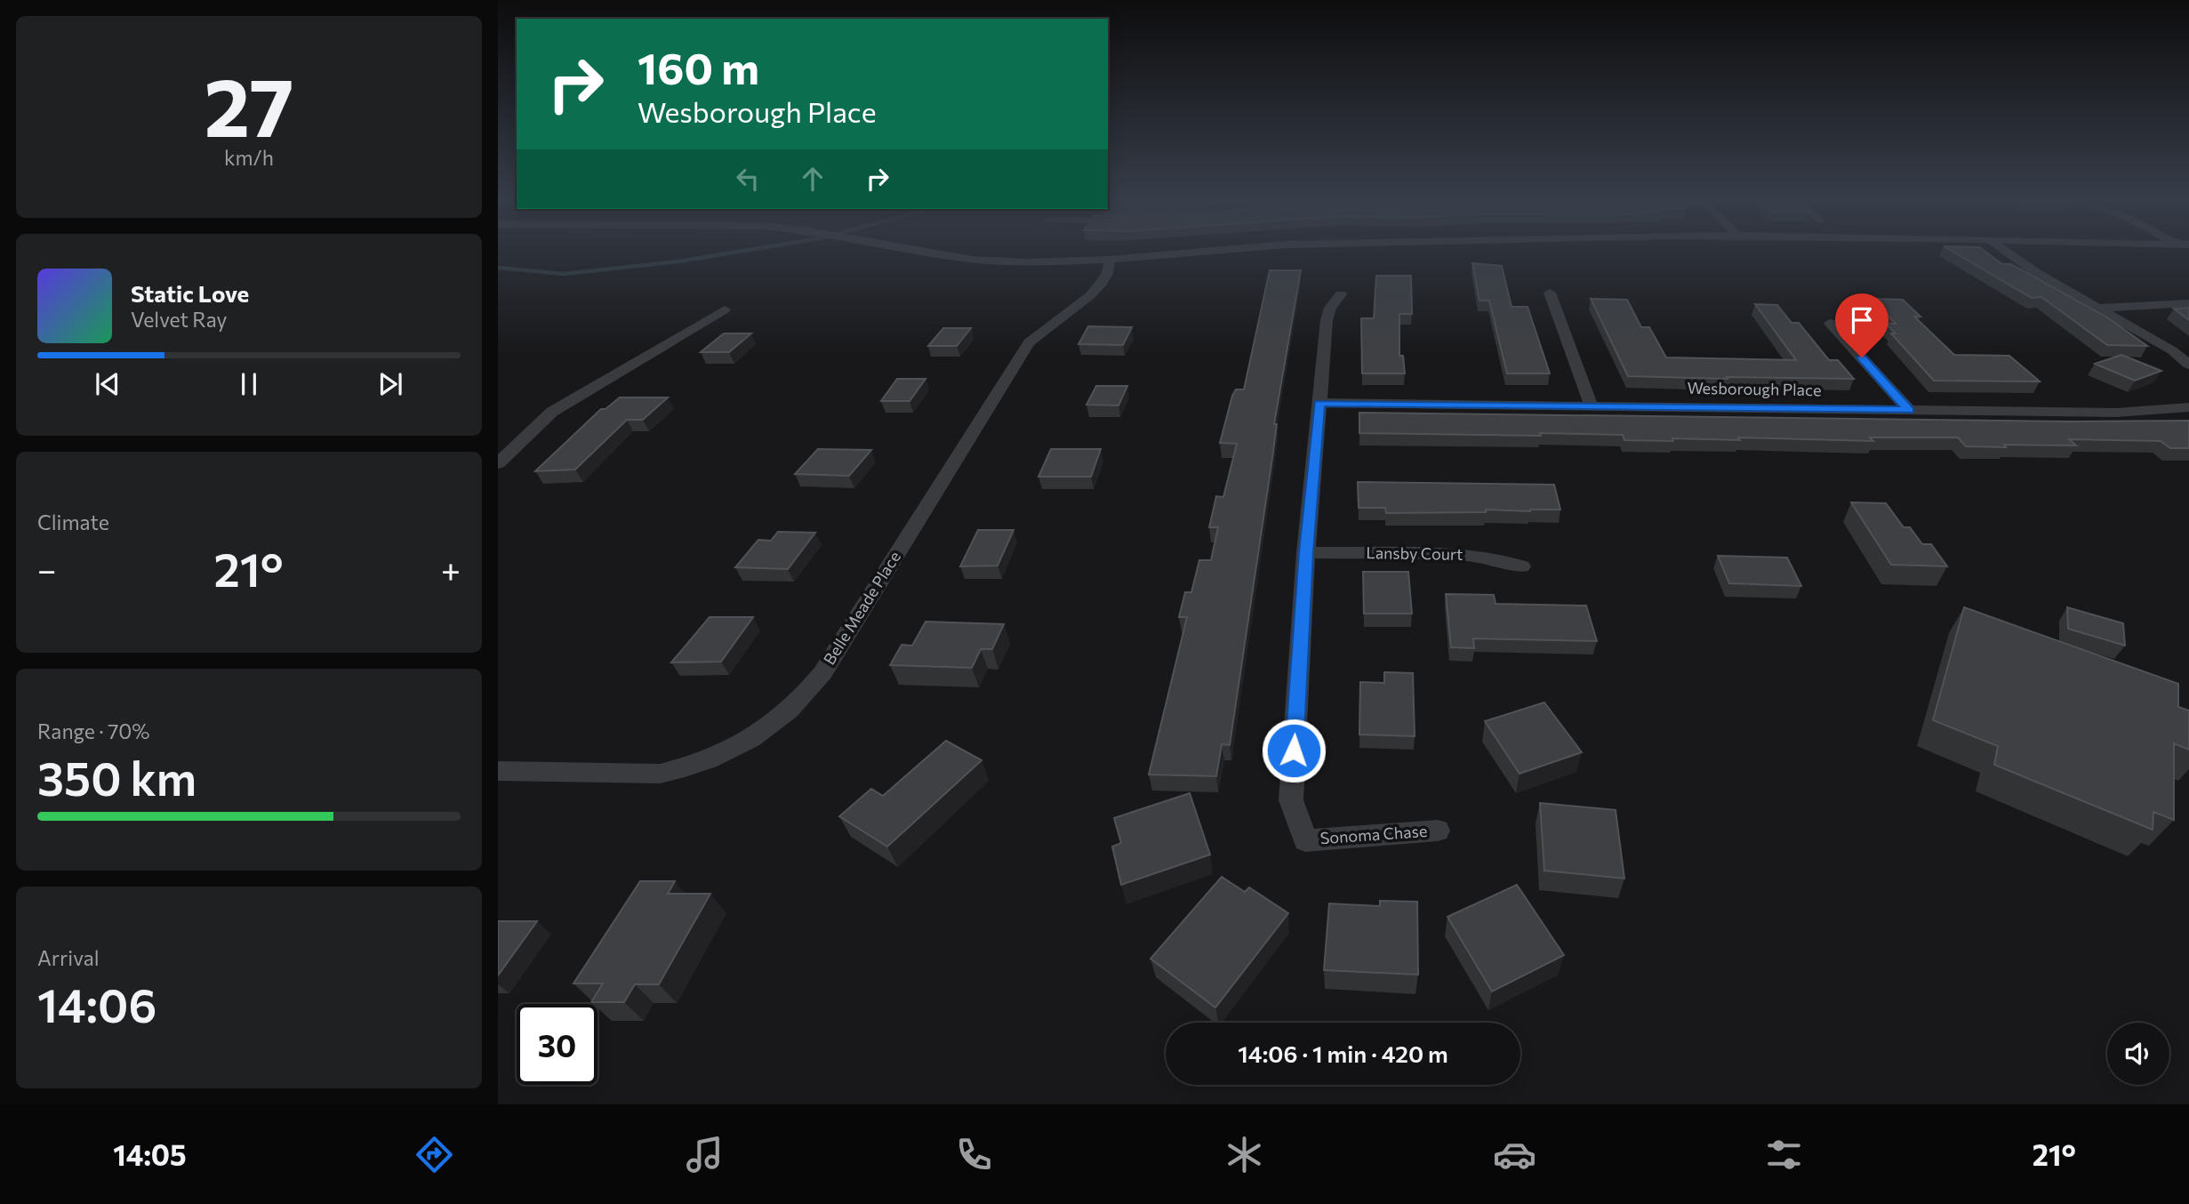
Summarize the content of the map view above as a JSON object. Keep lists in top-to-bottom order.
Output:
{
  "streets": {
    "street": [
      "Wesborough Place",
      "Lansby Court",
      "Belle Meade Place",
      "Sonoma Chase"
    ]
  },
  "crossings": [
    ["Wesborough Place", "Sonoma Chase"],
    ["Lansby Court", "Sonoma Chase"]
  ],
  "page": {
    "tile": [
      ["27", "km/h"],
      "Climate",
      ["Range · 70%", "350 km"],
      ["Arrival", "14:06"]
    ],
    "turn": ["160 m", "Wesborough Place"],
    "song": ["Static Love", "Velvet Ray"],
    "heat": ["−", "21°", "+"],
    "limit": "30",
    "trip": "14:06 · 1 min · 420 m",
    "tabs": ["14:05", "21°"]
  }
}
